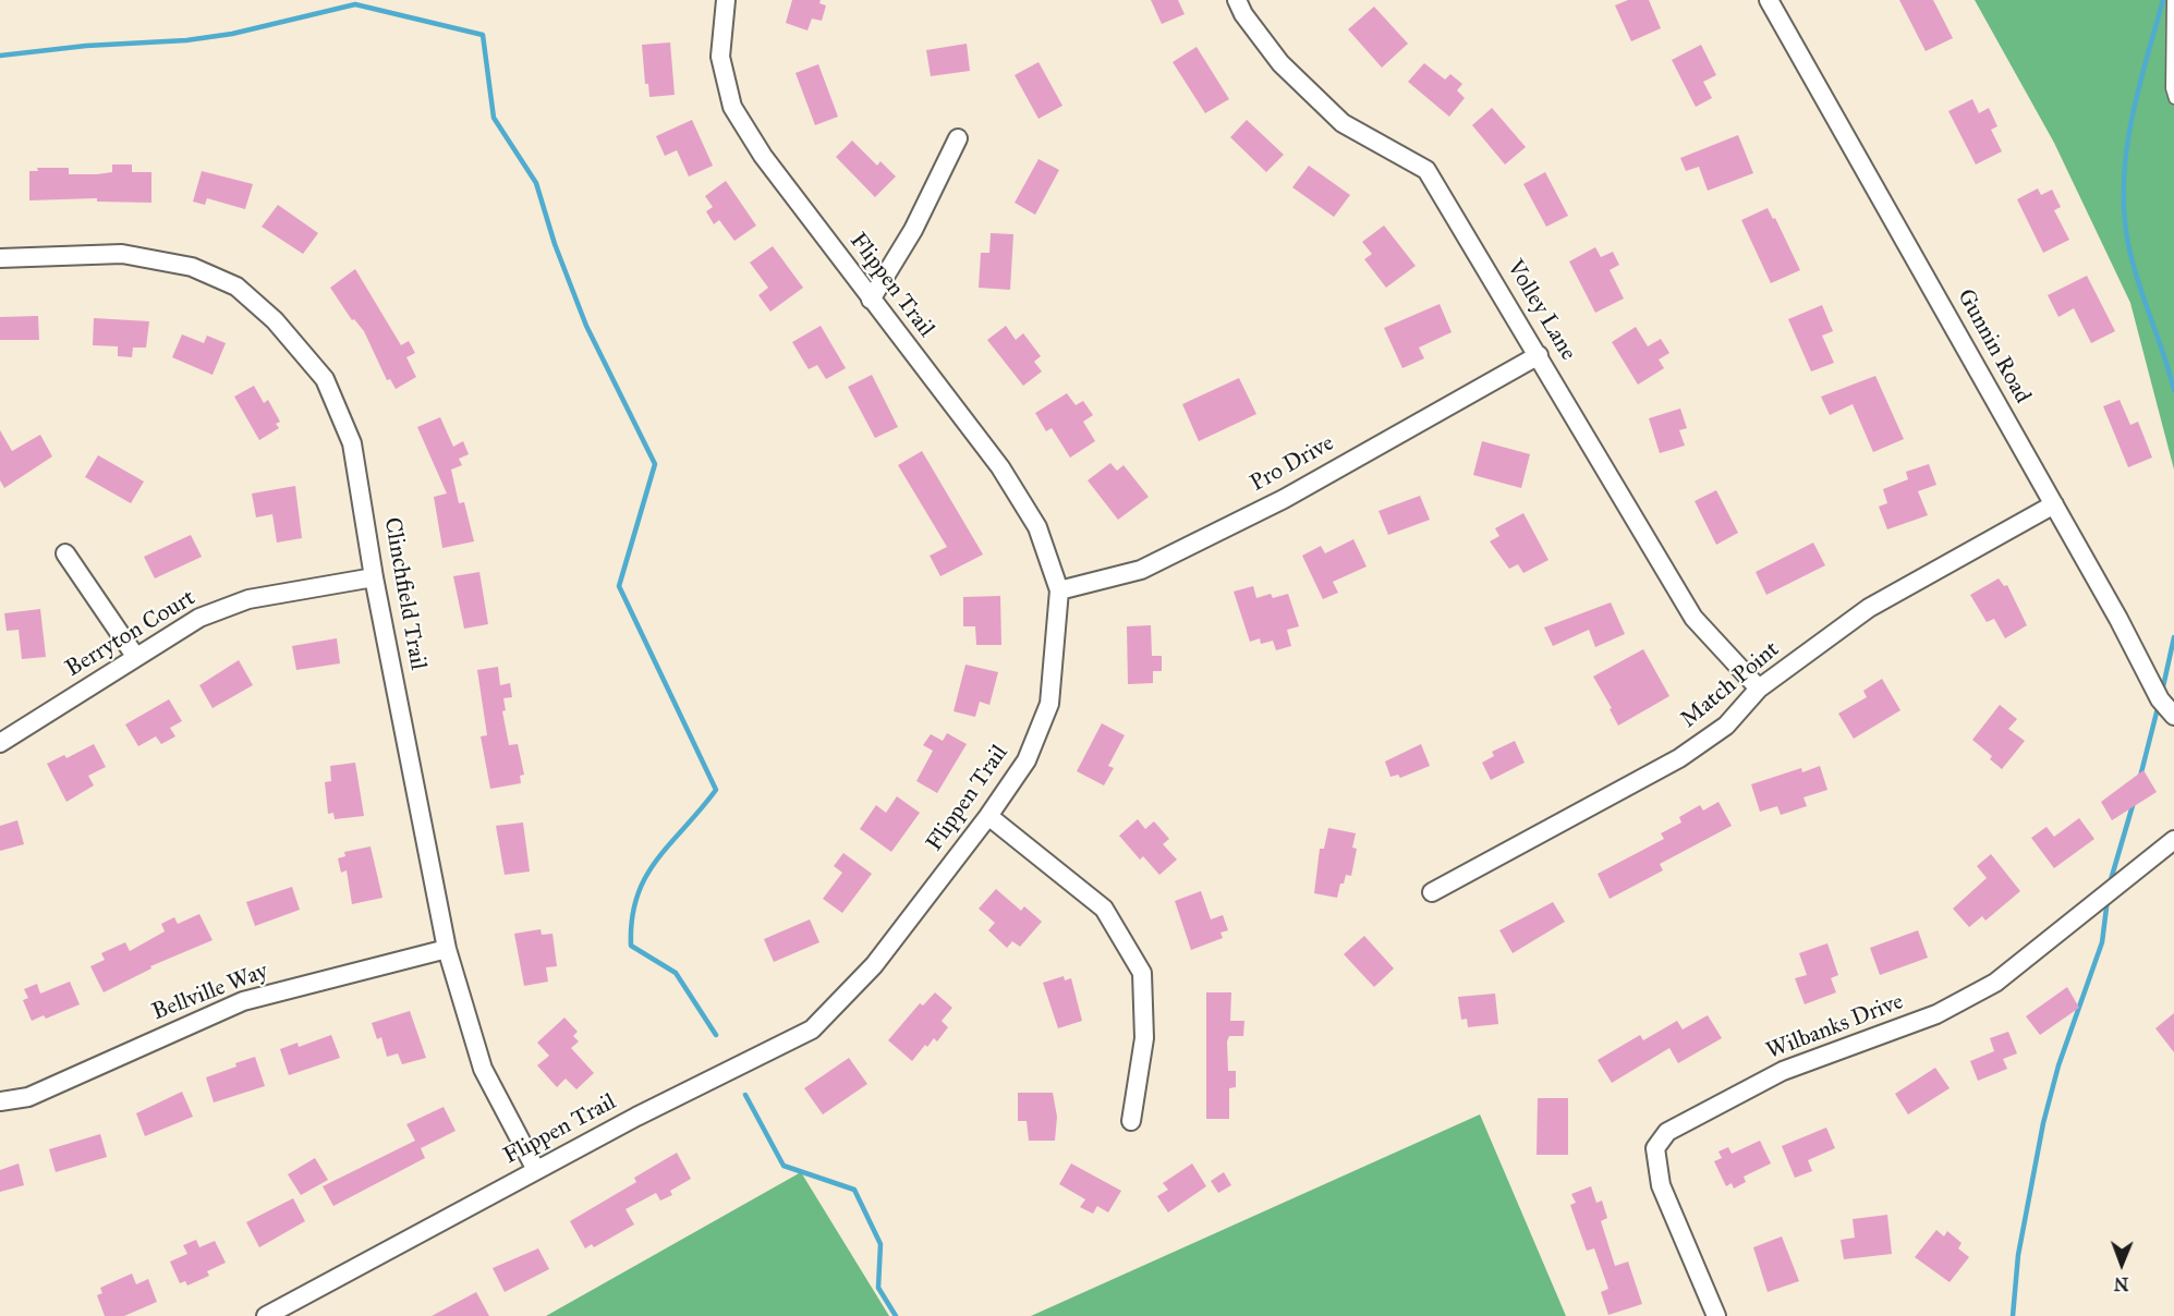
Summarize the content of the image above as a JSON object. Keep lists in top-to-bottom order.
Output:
{
  "streets": {
    "street": [
      "Flippen Trail",
      "Volley Lane",
      "Gunnin Road",
      "Pro Drive",
      "Clinchfield Trail",
      "Berryton Court",
      "Match Point",
      "Bellville Way",
      "Wilbanks Drive"
    ]
  },
  "crossings": [
    ["Flippen Trail", "Pro Drive"],
    ["Flippen Trail", "Clinchfield Trail"],
    ["Volley Lane", "Pro Drive"],
    ["Volley Lane", "Match Point"],
    ["Gunnin Road", "Match Point"],
    ["Clinchfield Trail", "Berryton Court"],
    ["Clinchfield Trail", "Bellville Way"]
  ],
  "north": "bottom"
}
